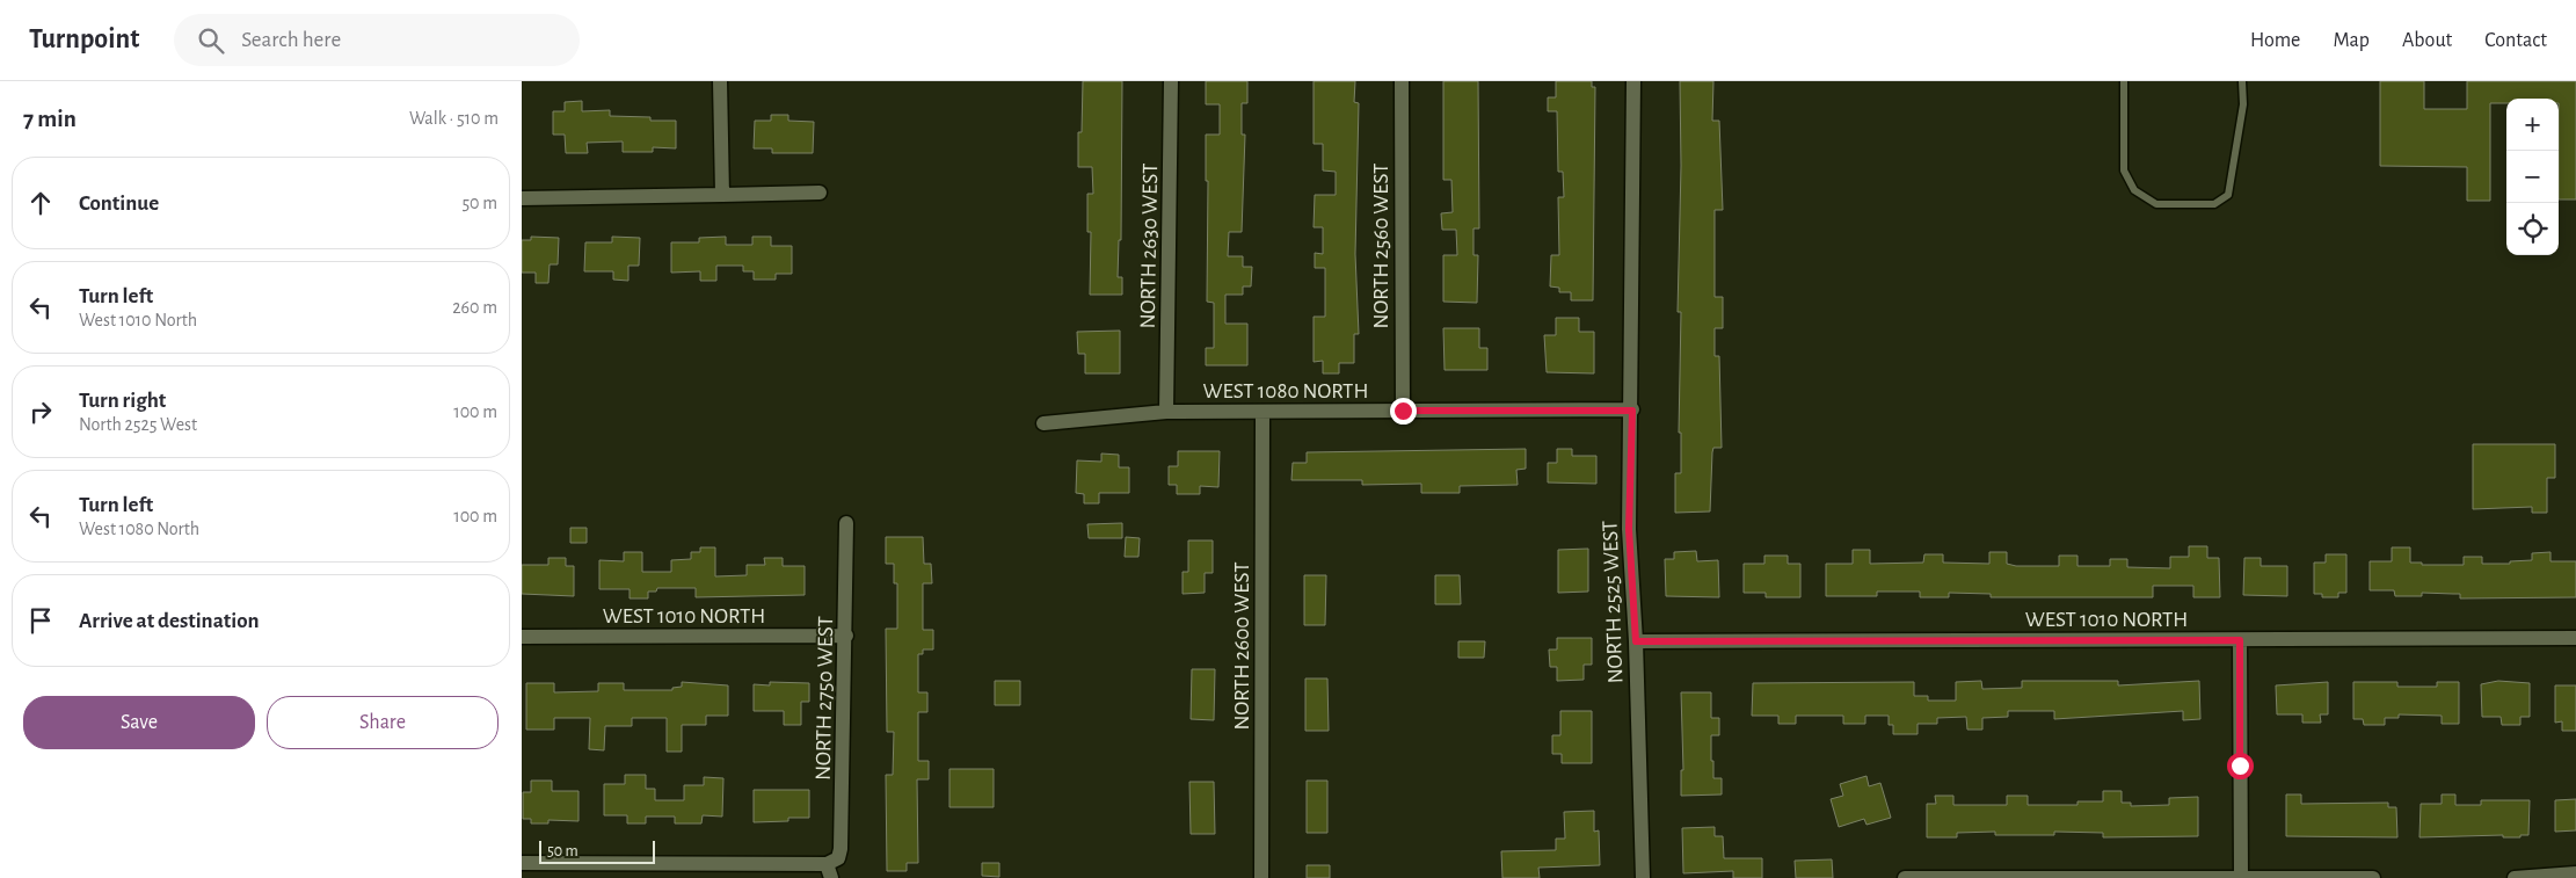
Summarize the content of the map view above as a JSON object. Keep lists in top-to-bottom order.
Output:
{
  "streets": {
    "street": [
      "NORTH 2630 WEST",
      "NORTH 2560 WEST",
      "WEST 1080 NORTH",
      "NORTH 2525 WEST",
      "WEST 1010 NORTH",
      "NORTH 2600 WEST",
      "NORTH 2750 WEST"
    ]
  },
  "crossings": [
    ["NORTH 2630 WEST", "WEST 1080 NORTH"],
    ["NORTH 2560 WEST", "WEST 1080 NORTH"],
    ["WEST 1080 NORTH", "NORTH 2525 WEST"],
    ["WEST 1080 NORTH", "NORTH 2600 WEST"],
    ["NORTH 2525 WEST", "WEST 1010 NORTH"],
    ["WEST 1010 NORTH", "NORTH 2750 WEST"]
  ],
  "scale_bar": "50 m",
  "page": {
    "header": "Turnpoint",
    "search": "Search here",
    "nav": [
      "Home",
      "Map",
      "About",
      "Contact"
    ],
    "heading": ["7 min", "Walk · 510 m"],
    "map_buttons": ["+", "−"],
    "list": [
      ["Continue", "50 m"],
      ["Turn left", "West 1010 North", "260 m"],
      ["Turn right", "North 2525 West", "100 m"],
      ["Turn left", "West 1080 North", "100 m"],
      "Arrive at destination"
    ],
    "buttons": ["Save", "Share"],
    "scale": "50 m"
  }
}
